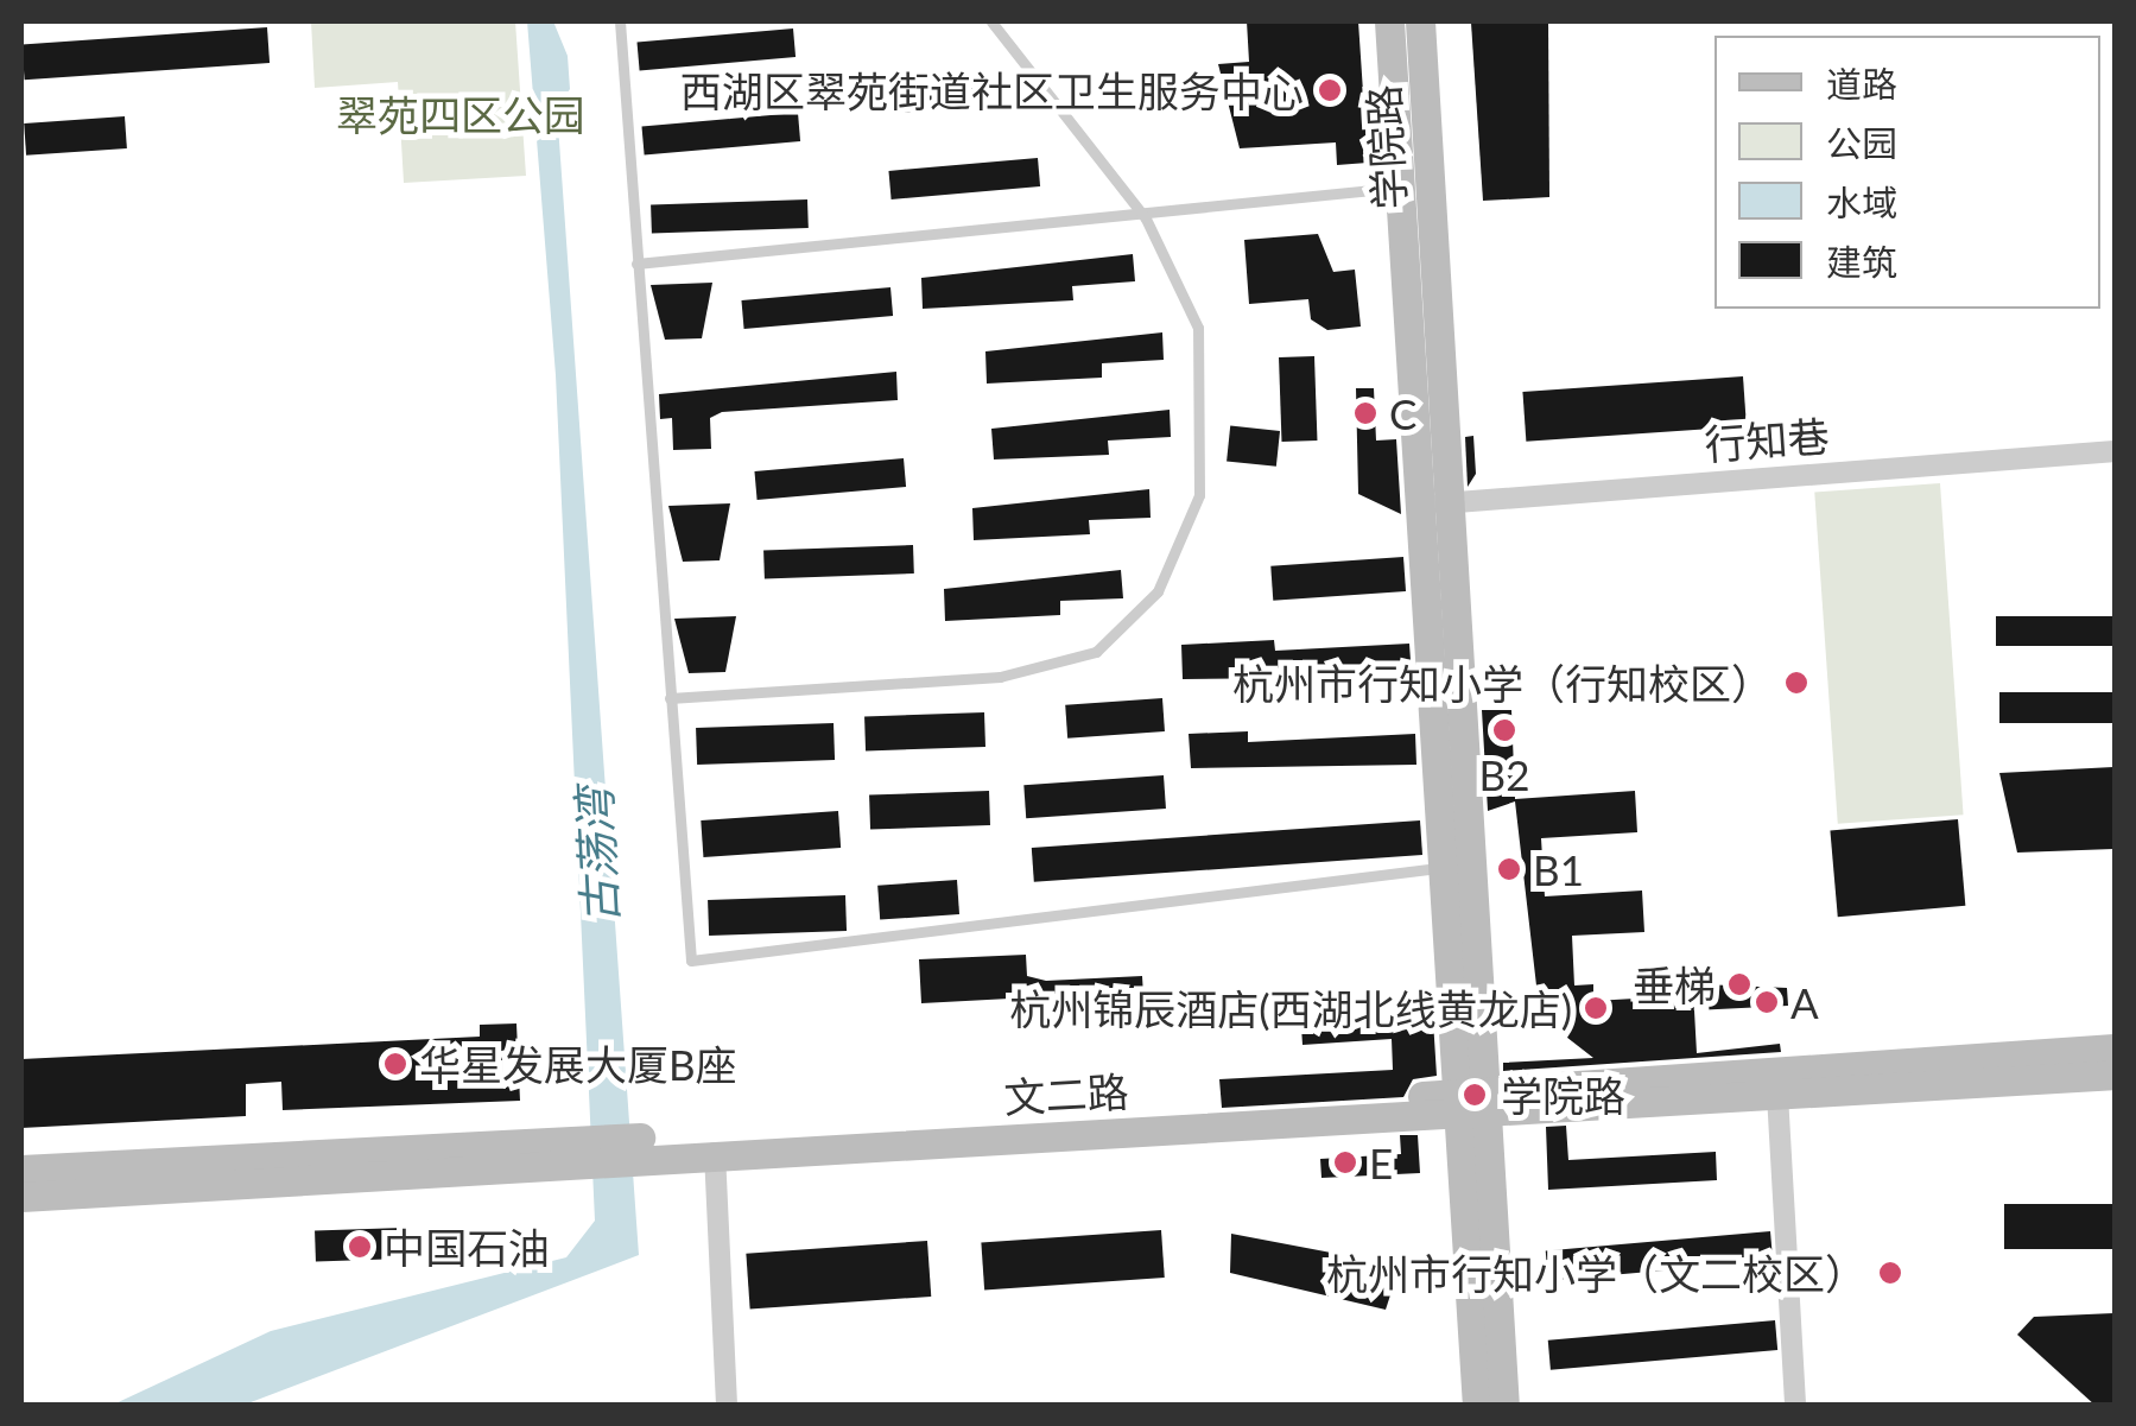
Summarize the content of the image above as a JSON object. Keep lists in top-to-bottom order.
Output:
{
  "streets": {
    "main road": ["学院路", "文二路"],
    "street": ["行知巷"]
  },
  "crossings": [
    ["学院路", "行知巷"],
    ["学院路", "文二路"]
  ],
  "water": ["古荡湾"],
  "parks": ["翠苑四区公园"],
  "places": [
    "西湖区翠苑街道社区卫生服务中心",
    "C",
    "杭州市行知小学（行知校区）",
    "B2",
    "B1",
    "垂梯",
    "A",
    "杭州锦辰酒店(西湖北线黄龙店)",
    "华星发展大厦B座",
    "学院路",
    "E",
    "中国石油",
    "杭州市行知小学（文二校区）"
  ],
  "legend": [
    "道路",
    "公园",
    "水域",
    "建筑"
  ]
}
